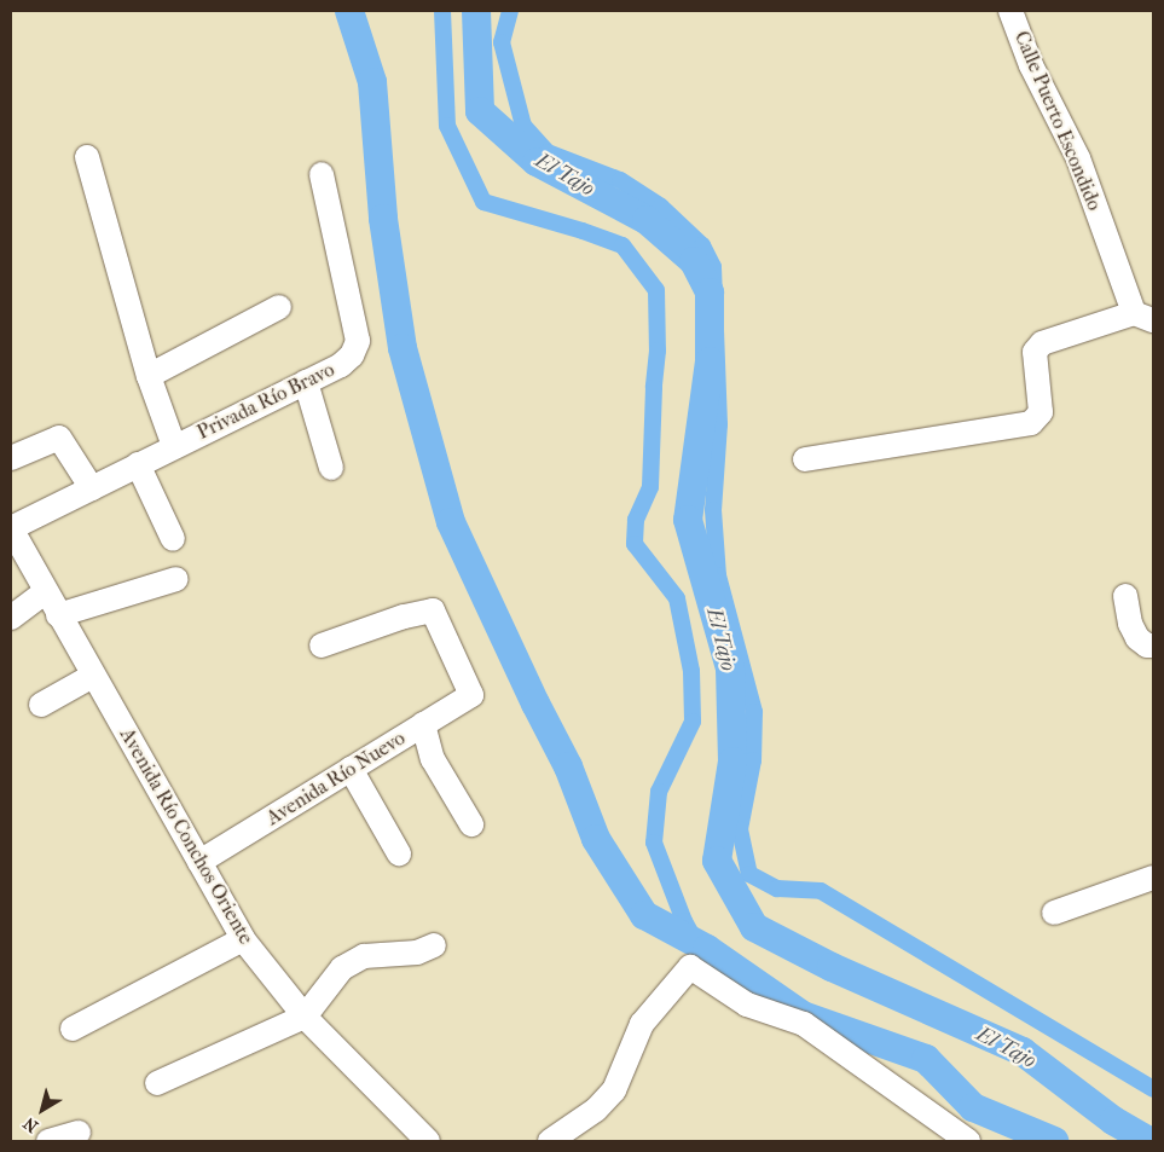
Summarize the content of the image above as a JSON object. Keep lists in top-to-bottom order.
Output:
{
  "streets": {
    "street": [
      "Calle Puerto Escondido",
      "Privada Río Bravo",
      "Avenida Río Nuevo",
      "Avenida Río Conchos Oriente"
    ]
  },
  "crossings": [
    ["Privada Río Bravo", "Avenida Río Conchos Oriente"],
    ["Avenida Río Nuevo", "Avenida Río Conchos Oriente"]
  ],
  "water": ["El Tajo"],
  "north": "bottom left"
}
